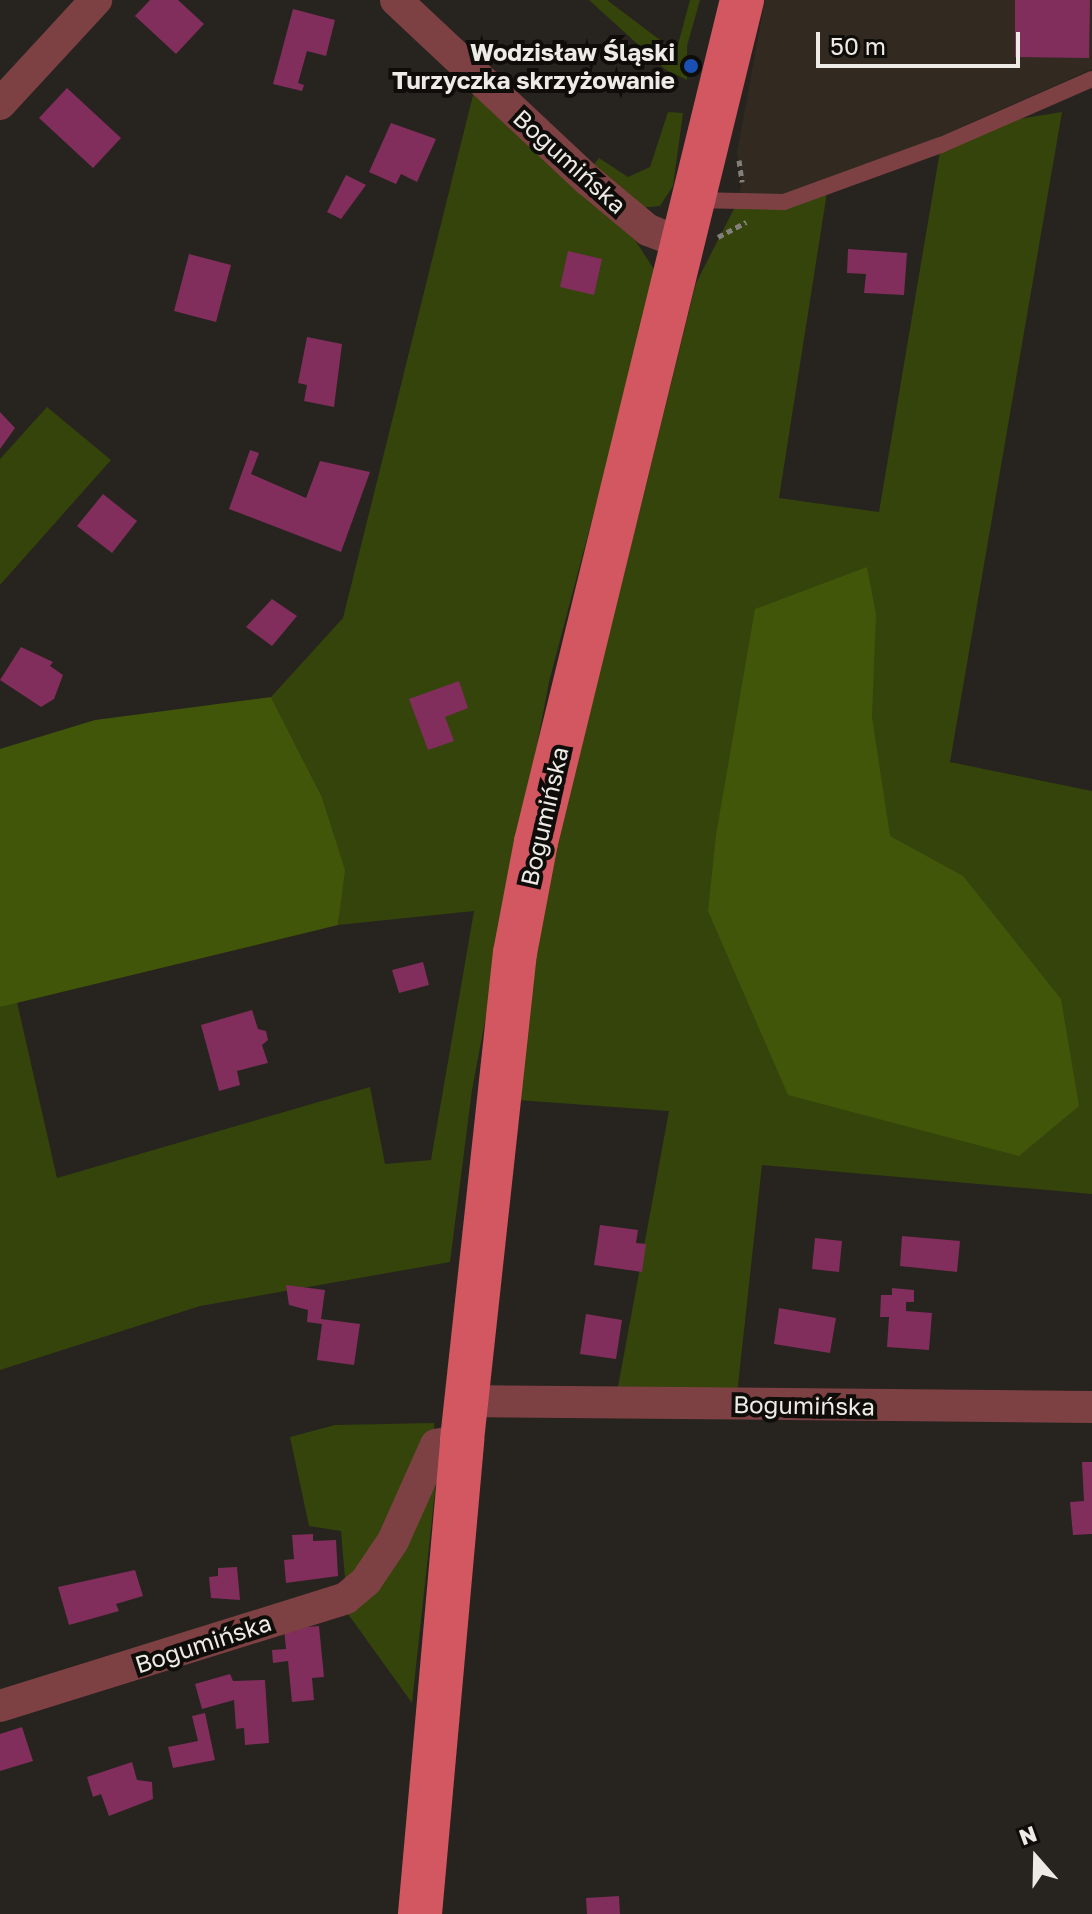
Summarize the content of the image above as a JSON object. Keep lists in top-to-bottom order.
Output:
{
  "streets": {
    "main road": ["Bogumińska"]
  },
  "places": ["Wodzisław Śląski Turzyczka skrzyżowanie"],
  "scale_bar": "50 m",
  "north": "top"
}
